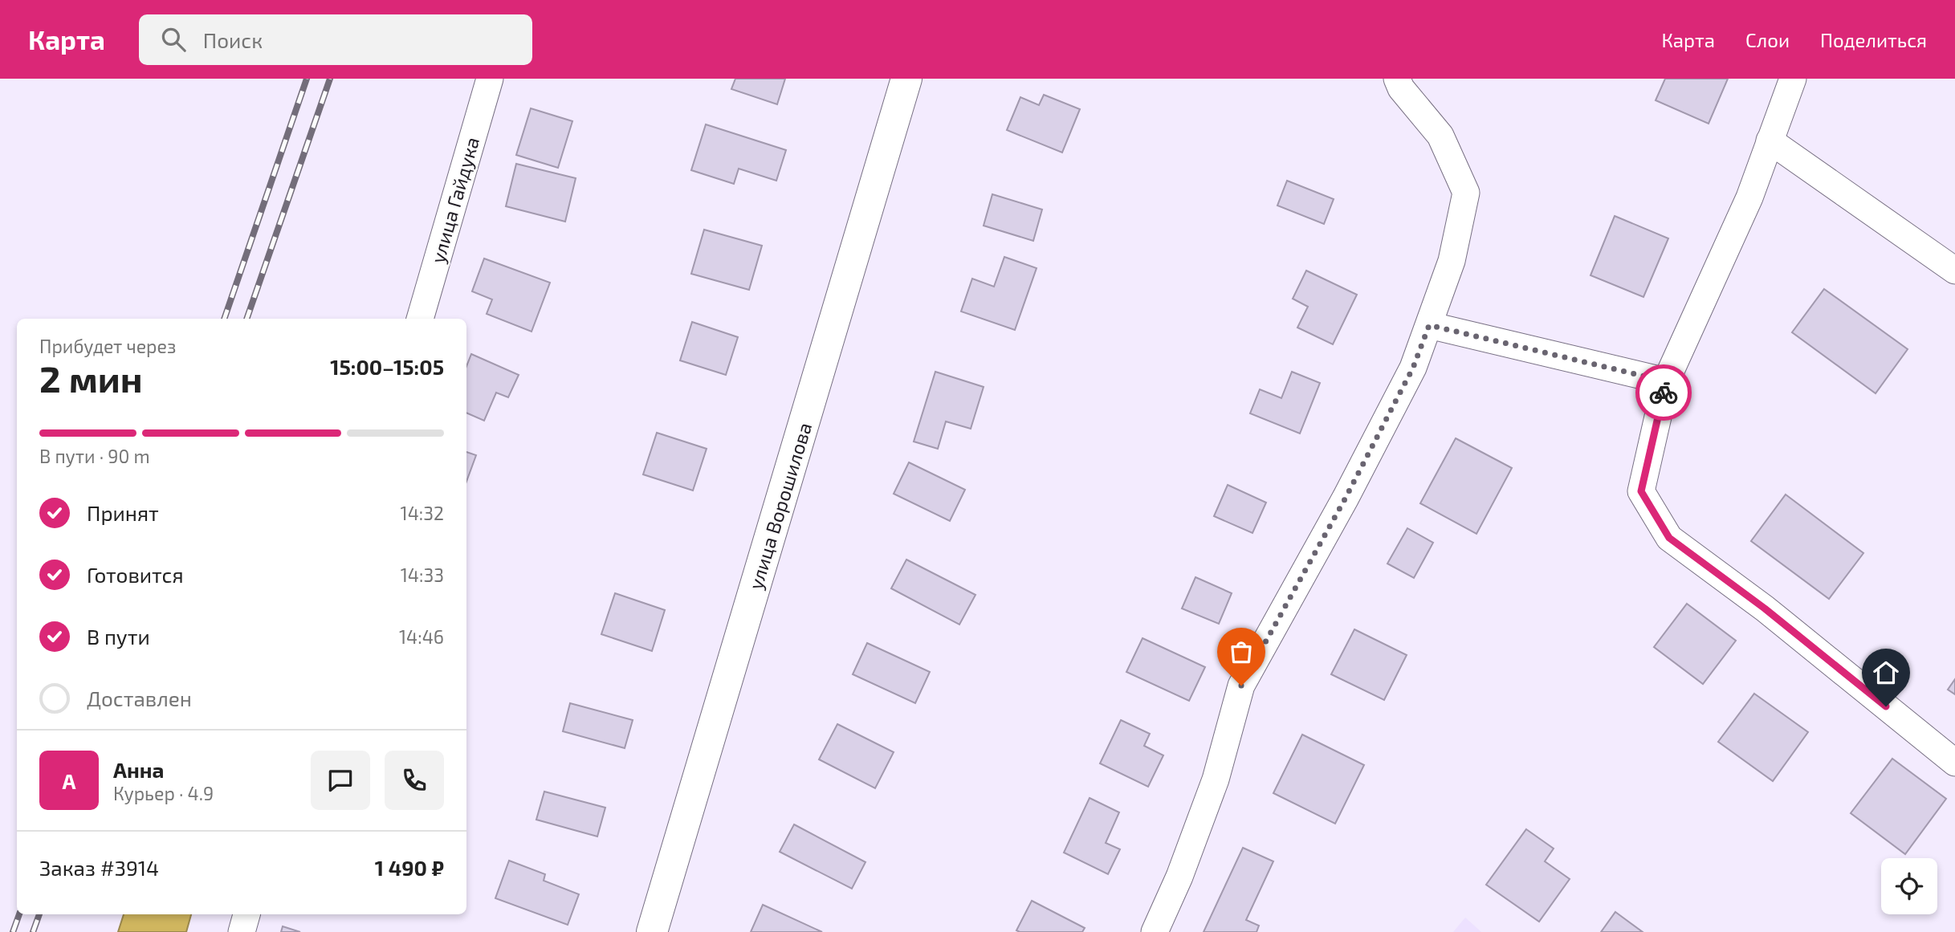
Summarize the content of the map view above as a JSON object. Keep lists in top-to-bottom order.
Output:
{
  "streets": {
    "main road": ["улица Ворошилова"],
    "street": ["улица Гайдука"]
  },
  "page": {
    "header": "Карта",
    "search": "Поиск",
    "nav": ["Карта", "Слои", "Поделиться"],
    "heading": ["2 мин", "Прибудет через", "15:00–15:05"],
    "panel": [
      "Анна",
      "Курьер · 4.9",
      "Заказ #3914",
      "1 490 ₽"
    ],
    "bar": "В пути · 90 m",
    "list": [
      ["Принят", "14:32"],
      ["Готовится", "14:33"],
      ["В пути", "14:46"],
      "Доставлен"
    ],
    "round": "А"
  }
}
